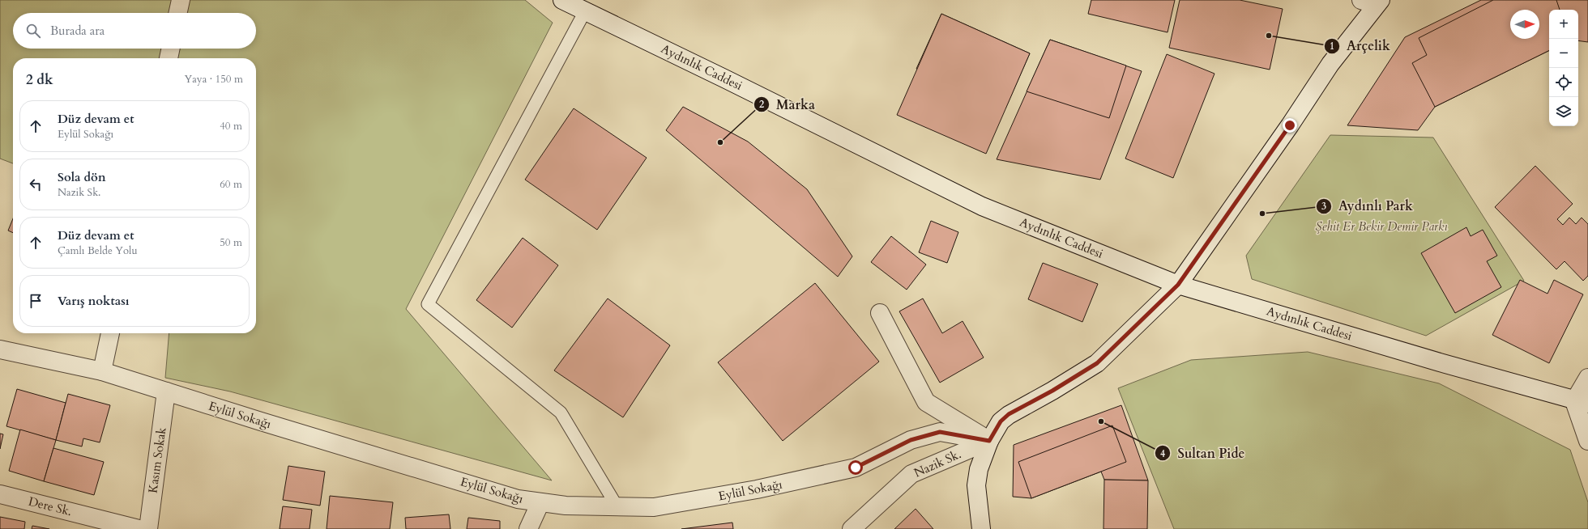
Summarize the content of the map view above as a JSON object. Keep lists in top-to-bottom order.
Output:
{
  "streets": {
    "street": [
      "Aydınlık Caddesi",
      "Eylül Sokağı",
      "Kasım Sokak",
      "Nazik Sk.",
      "Dere Sk."
    ]
  },
  "crossings": [
    ["Eylül Sokağı", "Kasım Sokak"],
    ["Eylül Sokağı", "Nazik Sk."]
  ],
  "parks": ["Şehit Er Bekir Demir Parkı"],
  "places": [
    "Arçelik",
    "Marka",
    "Aydınlı Park",
    "Sultan Pide"
  ],
  "north": "right",
  "page": {
    "map_buttons": ["+", "−"],
    "search": "Burada ara",
    "heading": ["2 dk", "Yaya · 150 m"],
    "list": [
      ["Düz devam et", "Eylül Sokağı", "40 m"],
      ["Sola dön", "Nazik Sk.", "60 m"],
      ["Düz devam et", "Çamlı Belde Yolu", "50 m"],
      "Varış noktası"
    ]
  }
}
